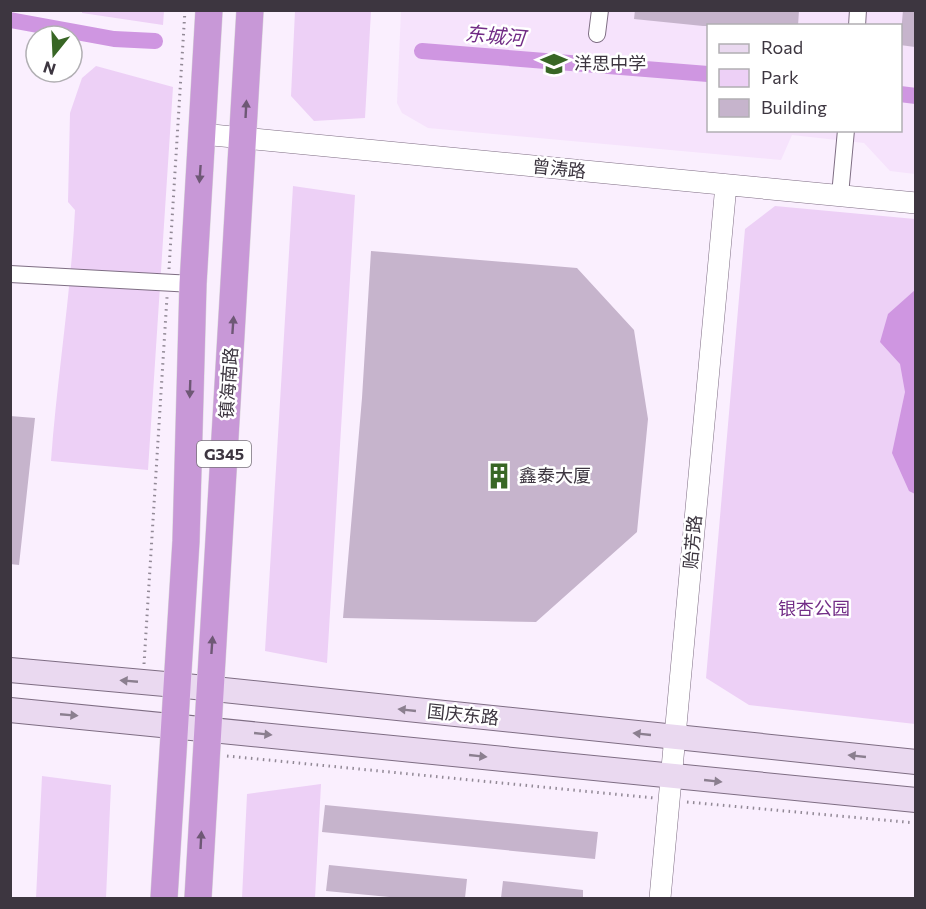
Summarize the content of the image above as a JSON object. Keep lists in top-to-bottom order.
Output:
{
  "streets": {
    "highway": ["镇海南路", "G345"],
    "main road": ["国庆东路"],
    "street": ["曾涛路", "贻芳路"]
  },
  "crossings": [
    ["曾涛路", "镇海南路"],
    ["曾涛路", "贻芳路"],
    ["镇海南路", "国庆东路"],
    ["贻芳路", "国庆东路"]
  ],
  "water": ["东城河"],
  "parks": ["银杏公园"],
  "places": {
    "school or university": ["洋思中学"],
    "building": ["鑫泰大厦"]
  },
  "legend": ["Road", "Park", "Building"],
  "north": "bottom"
}
